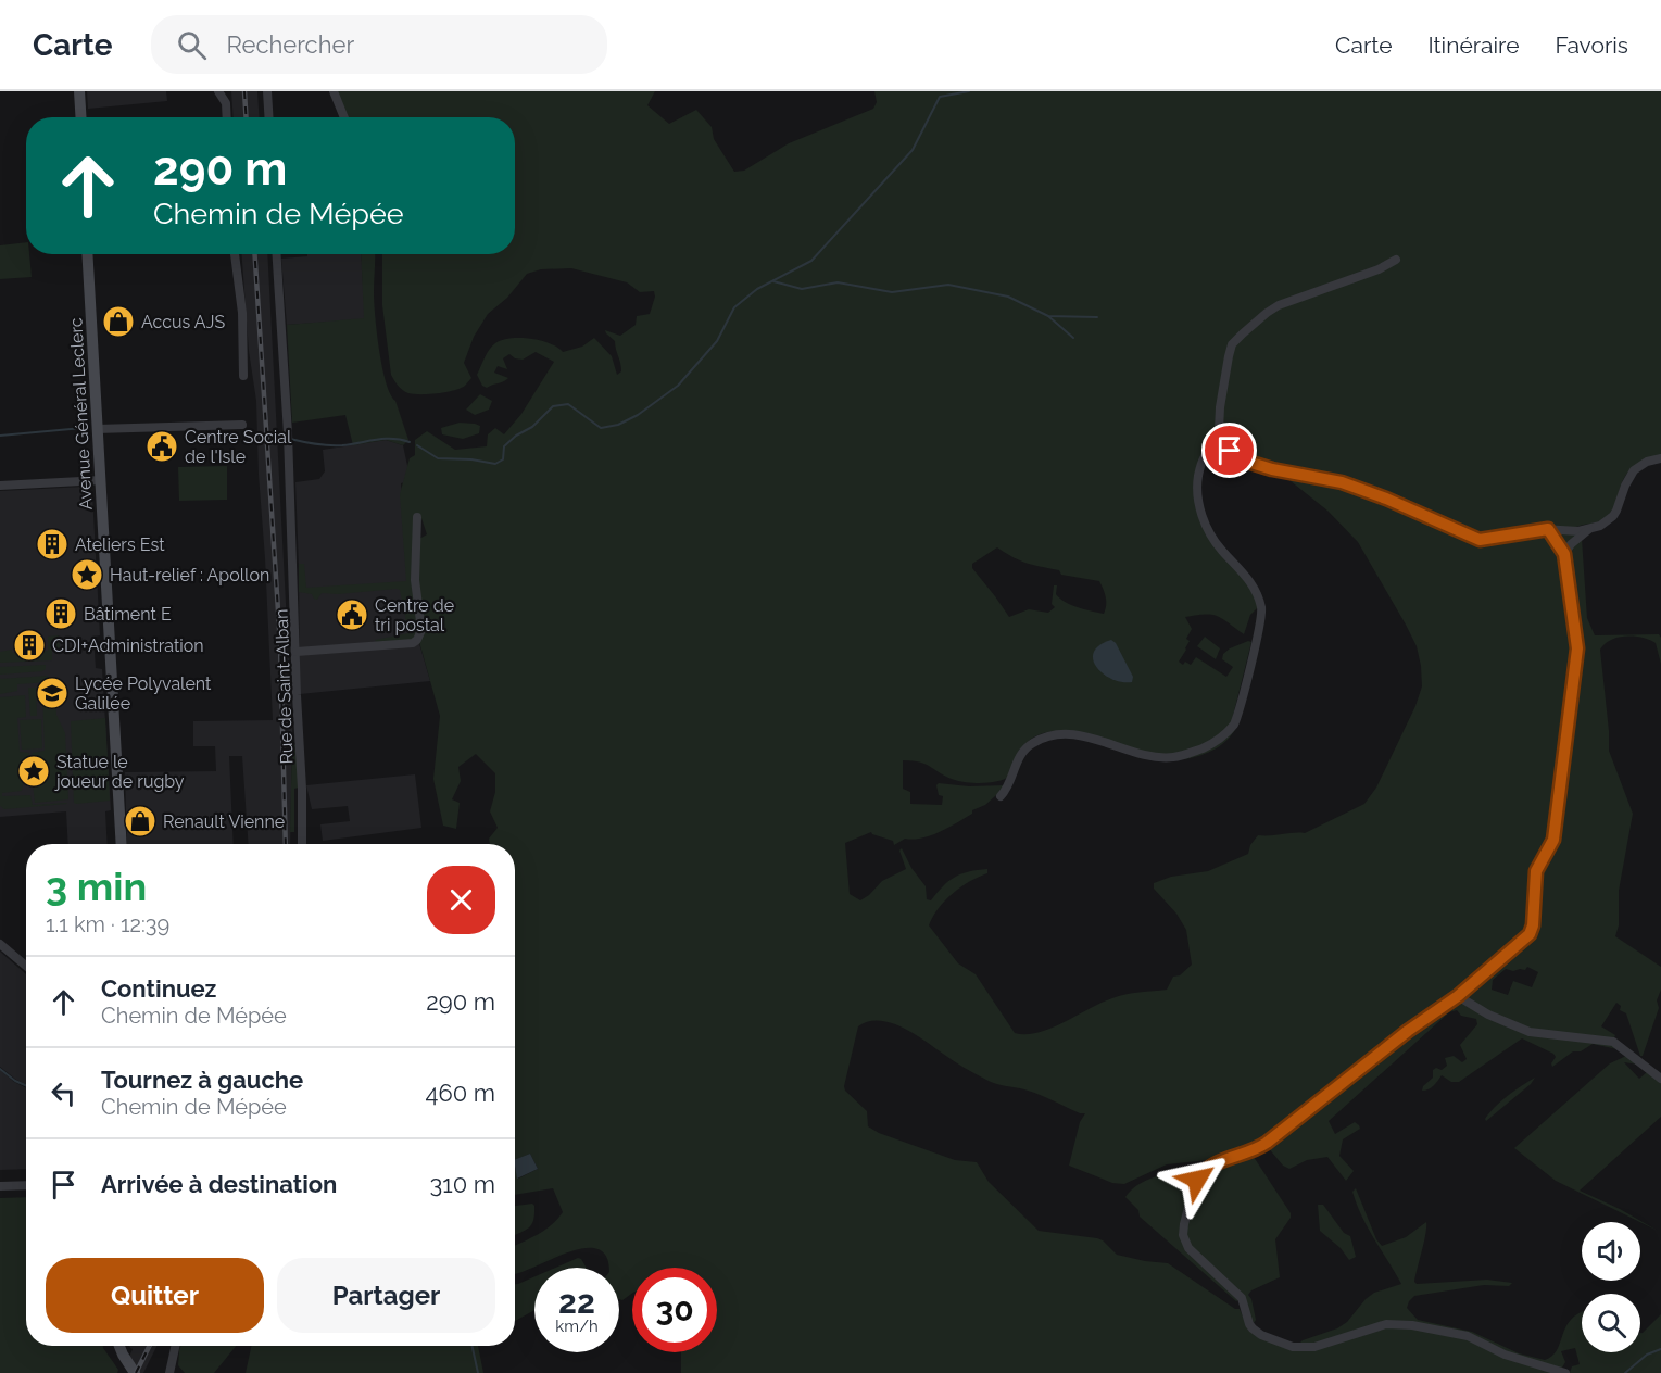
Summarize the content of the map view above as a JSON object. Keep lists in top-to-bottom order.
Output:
{
  "streets": {
    "main road": ["Avenue Général Leclerc"],
    "street": ["Rue de Saint-Alban"]
  },
  "places": {
    "shop": ["Accus AJS", "Renault Vienne"],
    "public building": ["Centre Social de l'Isle", "Centre de tri postal"],
    "building": ["Ateliers Est", "Bâtiment E", "CDI+Administration"],
    "place": ["Haut-relief : Apollon", "Statue le joueur de rugby"],
    "school or university": ["Lycée Polyvalent Galilée"]
  },
  "page": {
    "header": "Carte",
    "search": "Rechercher",
    "nav": ["Carte", "Itinéraire", "Favoris"],
    "turn": ["290 m", "Chemin de Mépée"],
    "heading": ["3 min", "1.1 km · 12:39"],
    "list": [
      {
        "name": "Continuez",
        "note": "Chemin de Mépée",
        "value": "290 m"
      },
      {
        "name": "Tournez à gauche",
        "note": "Chemin de Mépée",
        "value": "460 m"
      },
      {
        "name": "Arrivée à destination",
        "value": "310 m"
      }
    ],
    "buttons": ["Quitter", "Partager"],
    "speed": "22 km/h",
    "limit": "30"
  }
}
